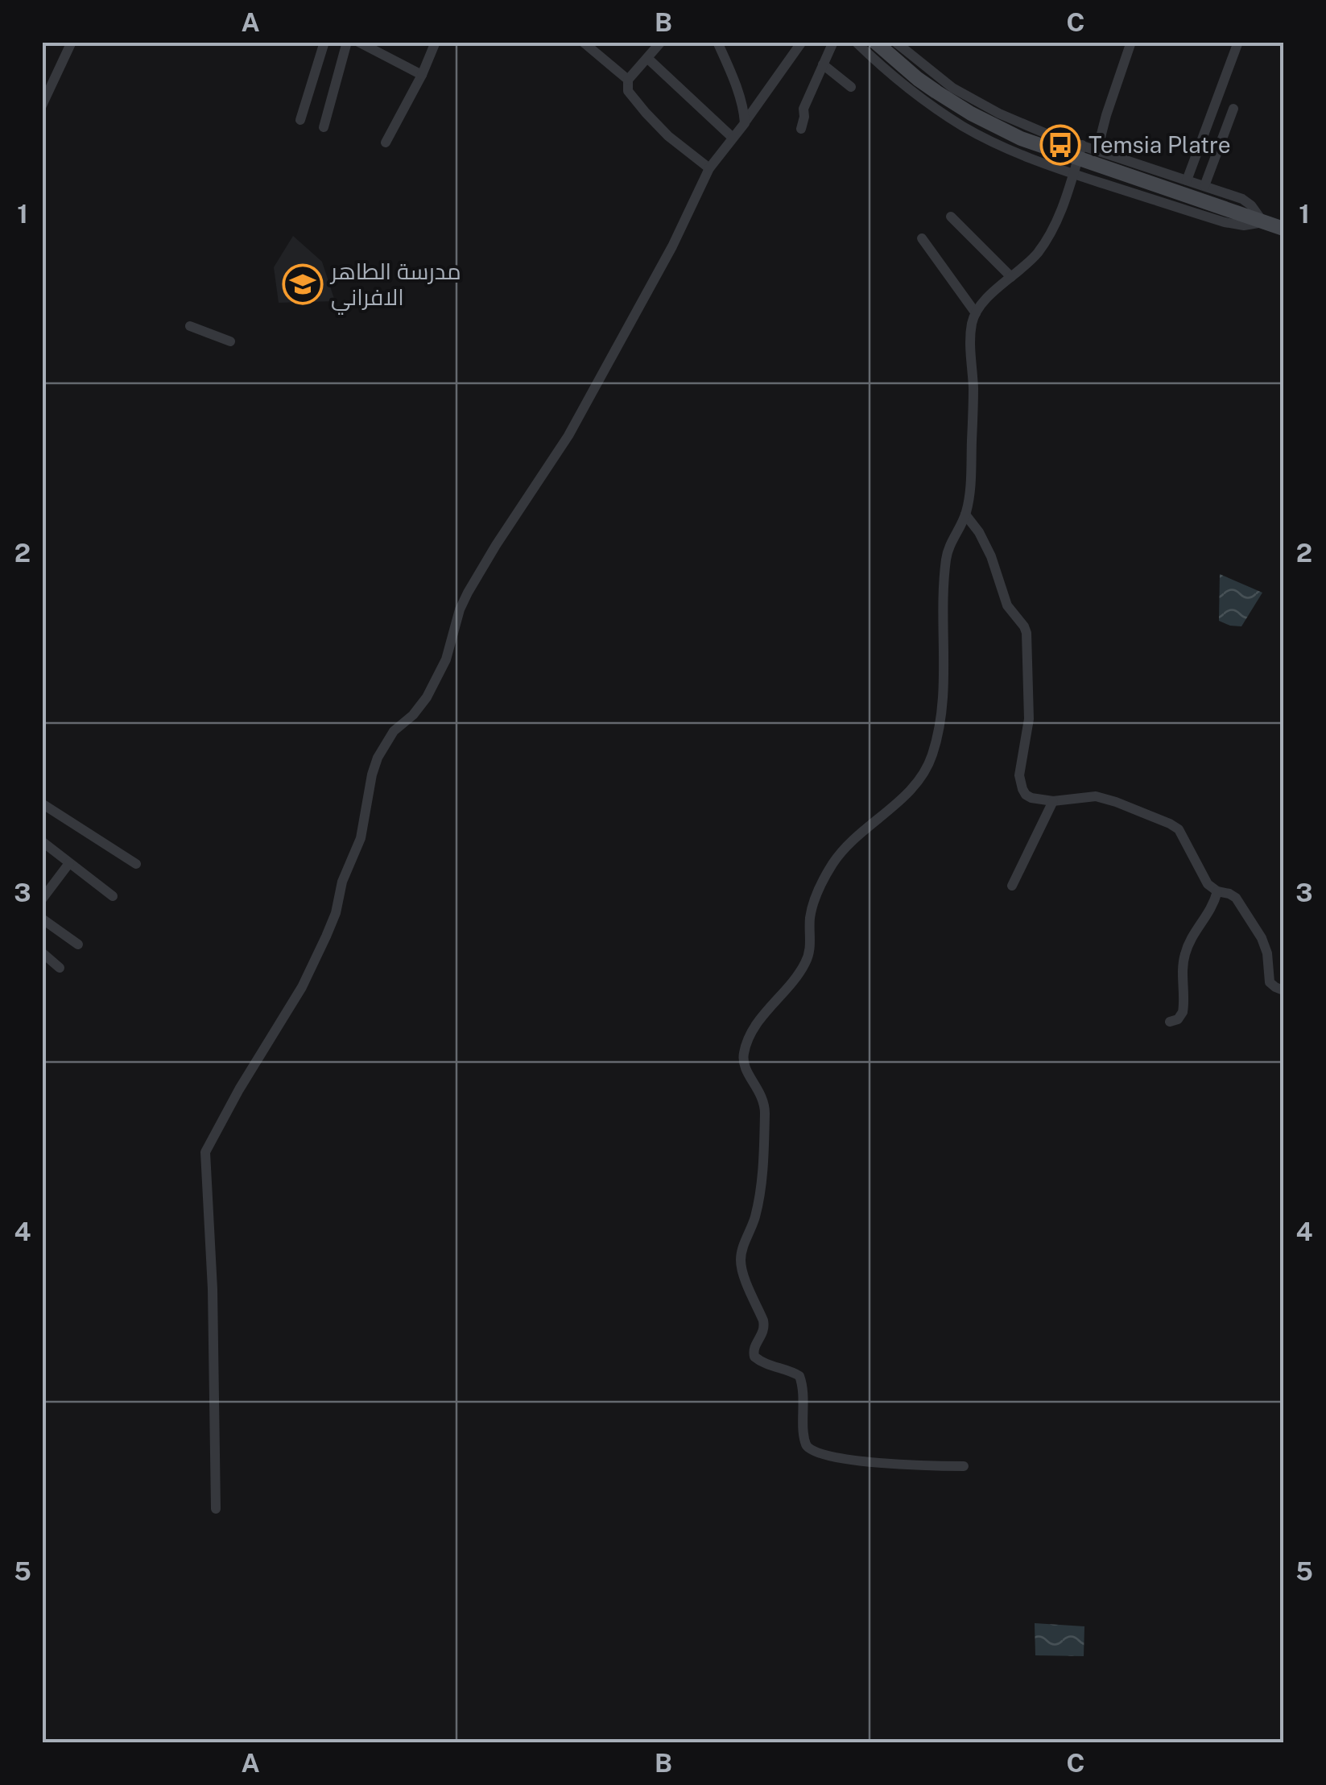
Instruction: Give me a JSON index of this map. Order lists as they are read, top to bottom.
{
  "places": {
    "bus stop": ["Temsia Platre"],
    "school or university": ["مدرسة الطاهر الافراني"]
  },
  "grid": {
    "columns": ["A", "B", "C"],
    "rows": [
      "1",
      "2",
      "3",
      "4",
      "5"
    ]
  }
}
